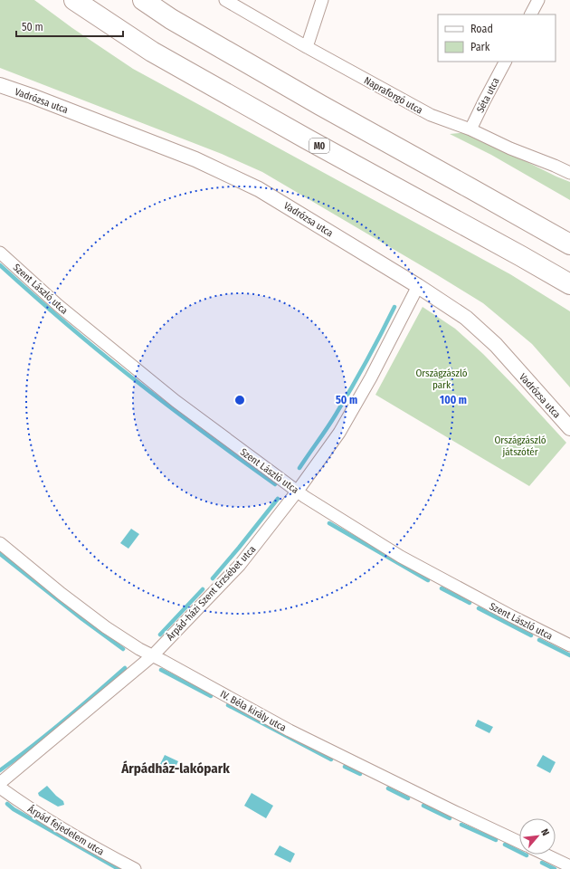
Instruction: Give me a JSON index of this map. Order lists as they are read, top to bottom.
{
  "streets": {
    "highway": ["M0"],
    "street": [
      "Napraforgó utca",
      "Séta utca",
      "Vadrózsa utca",
      "Szent László utca",
      "Árpád-házi Szent Erzsébet utca",
      "IV. Béla király utca",
      "Árpád fejedelem utca"
    ]
  },
  "crossings": [
    ["Napraforgó utca", "Séta utca"],
    ["Vadrózsa utca", "Árpád-házi Szent Erzsébet utca"],
    ["Szent László utca", "Árpád-házi Szent Erzsébet utca"],
    ["Árpád-házi Szent Erzsébet utca", "IV. Béla király utca"]
  ],
  "districts": ["Árpádház-lakópark"],
  "parks": ["Országzászló park", "Országzászló játszótér"],
  "legend": ["Road", "Park"],
  "scale_bar": "50 m",
  "north": "top right",
  "rings": ["50 m", "100 m"]
}
